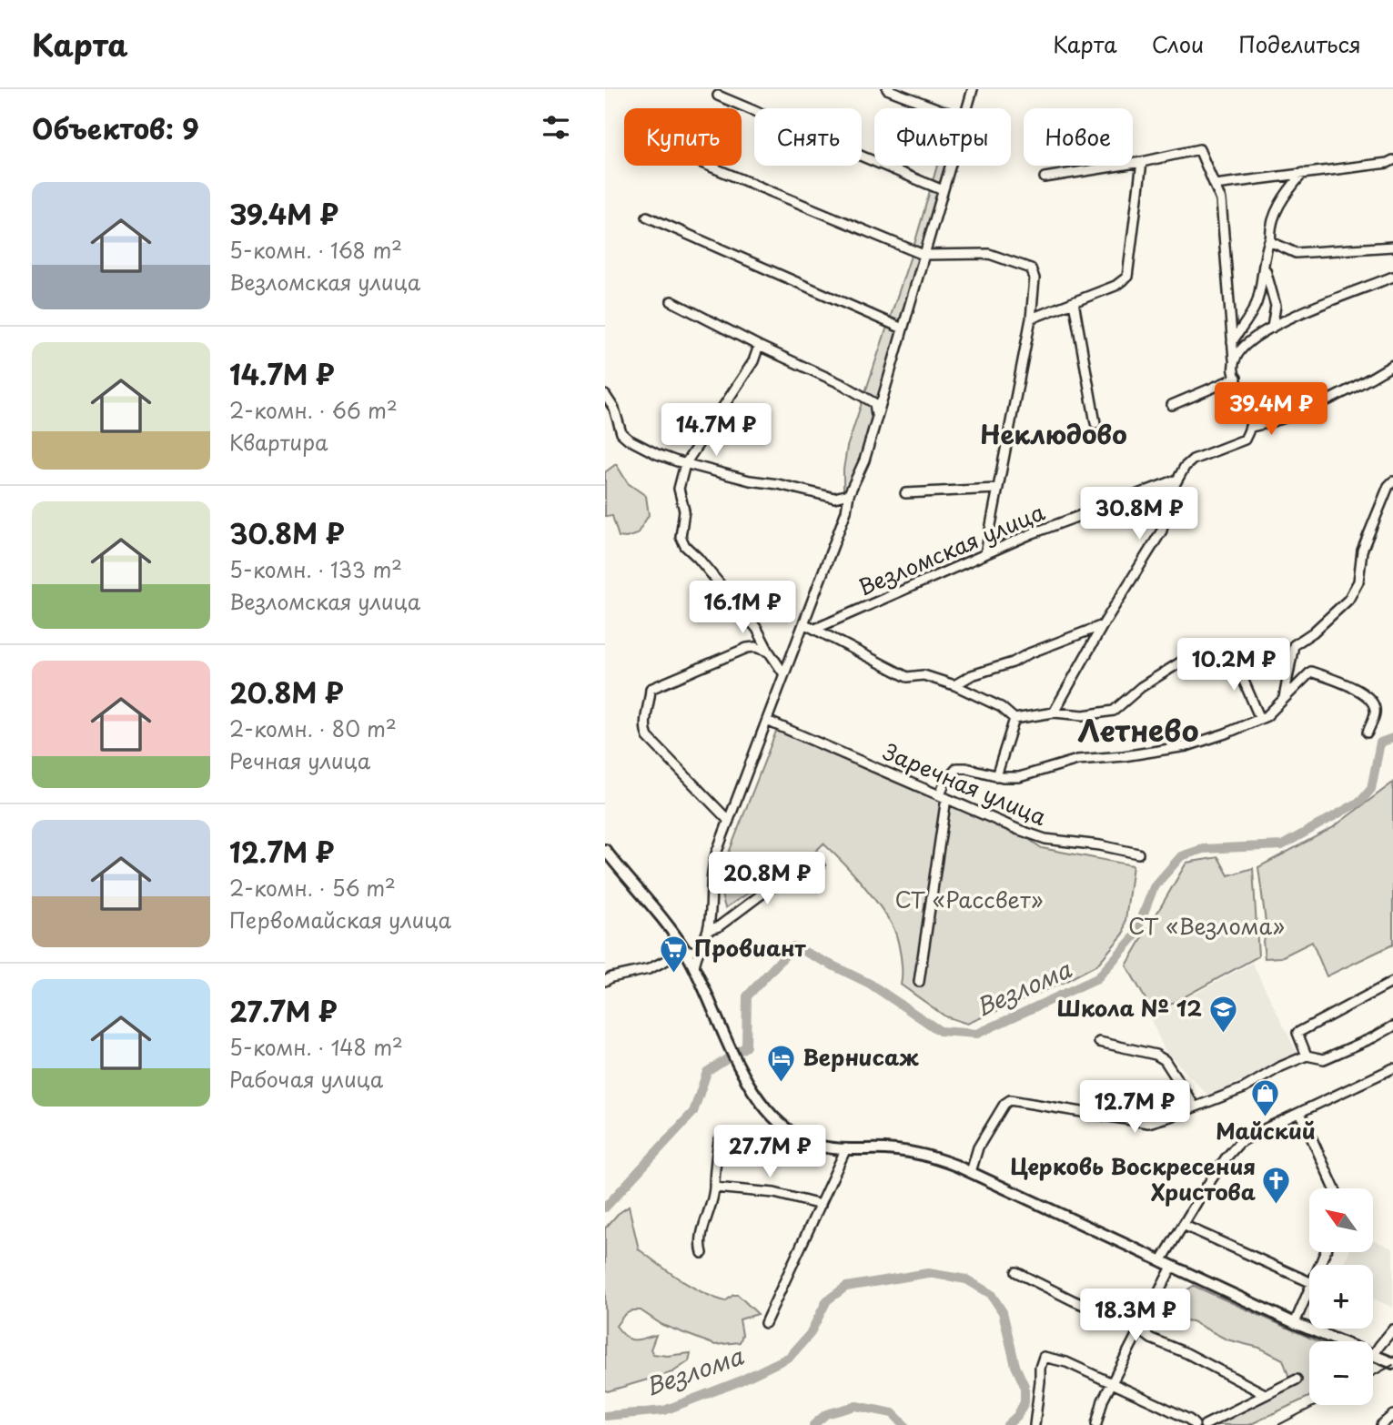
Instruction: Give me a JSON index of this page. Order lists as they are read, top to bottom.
{
  "streets": {
    "street": ["Везломская улица", "Заречная улица"]
  },
  "districts": ["Неклюдово", "Летнево"],
  "water": ["Везлома"],
  "parks": ["СТ «Рассвет»", "СТ «Везлома»"],
  "places": {
    "supermarket": ["Провиант"],
    "school or university": ["Школа № 12"],
    "hotel": ["Вернисаж"],
    "shop": ["Майский"],
    "church": ["Церковь Воскресения Христова"]
  },
  "north": "top left",
  "page": {
    "header": "Карта",
    "nav": ["Карта", "Слои", "Поделиться"],
    "heading": "Объектов: 9",
    "chip": [
      "Купить",
      "Снять",
      "Фильтры",
      "Новое"
    ],
    "list": [
      {
        "name": "39.4M ₽",
        "note": "5-комн. · 168 m² · Везломская улица"
      },
      {
        "name": "14.7M ₽",
        "note": "2-комн. · 66 m² · Квартира"
      },
      {
        "name": "30.8M ₽",
        "note": "5-комн. · 133 m² · Везломская улица"
      },
      {
        "name": "20.8M ₽",
        "note": "2-комн. · 80 m² · Речная улица"
      },
      {
        "name": "12.7M ₽",
        "note": "2-комн. · 56 m² · Первомайская улица"
      },
      {
        "name": "27.7M ₽",
        "note": "5-комн. · 148 m² · Рабочая улица"
      }
    ],
    "price": [
      "39.4M ₽",
      "14.7M ₽",
      "30.8M ₽",
      "16.1M ₽",
      "10.2M ₽",
      "20.8M ₽",
      "12.7M ₽",
      "27.7M ₽",
      "18.3M ₽"
    ],
    "map_buttons": ["+", "−"]
  }
}
